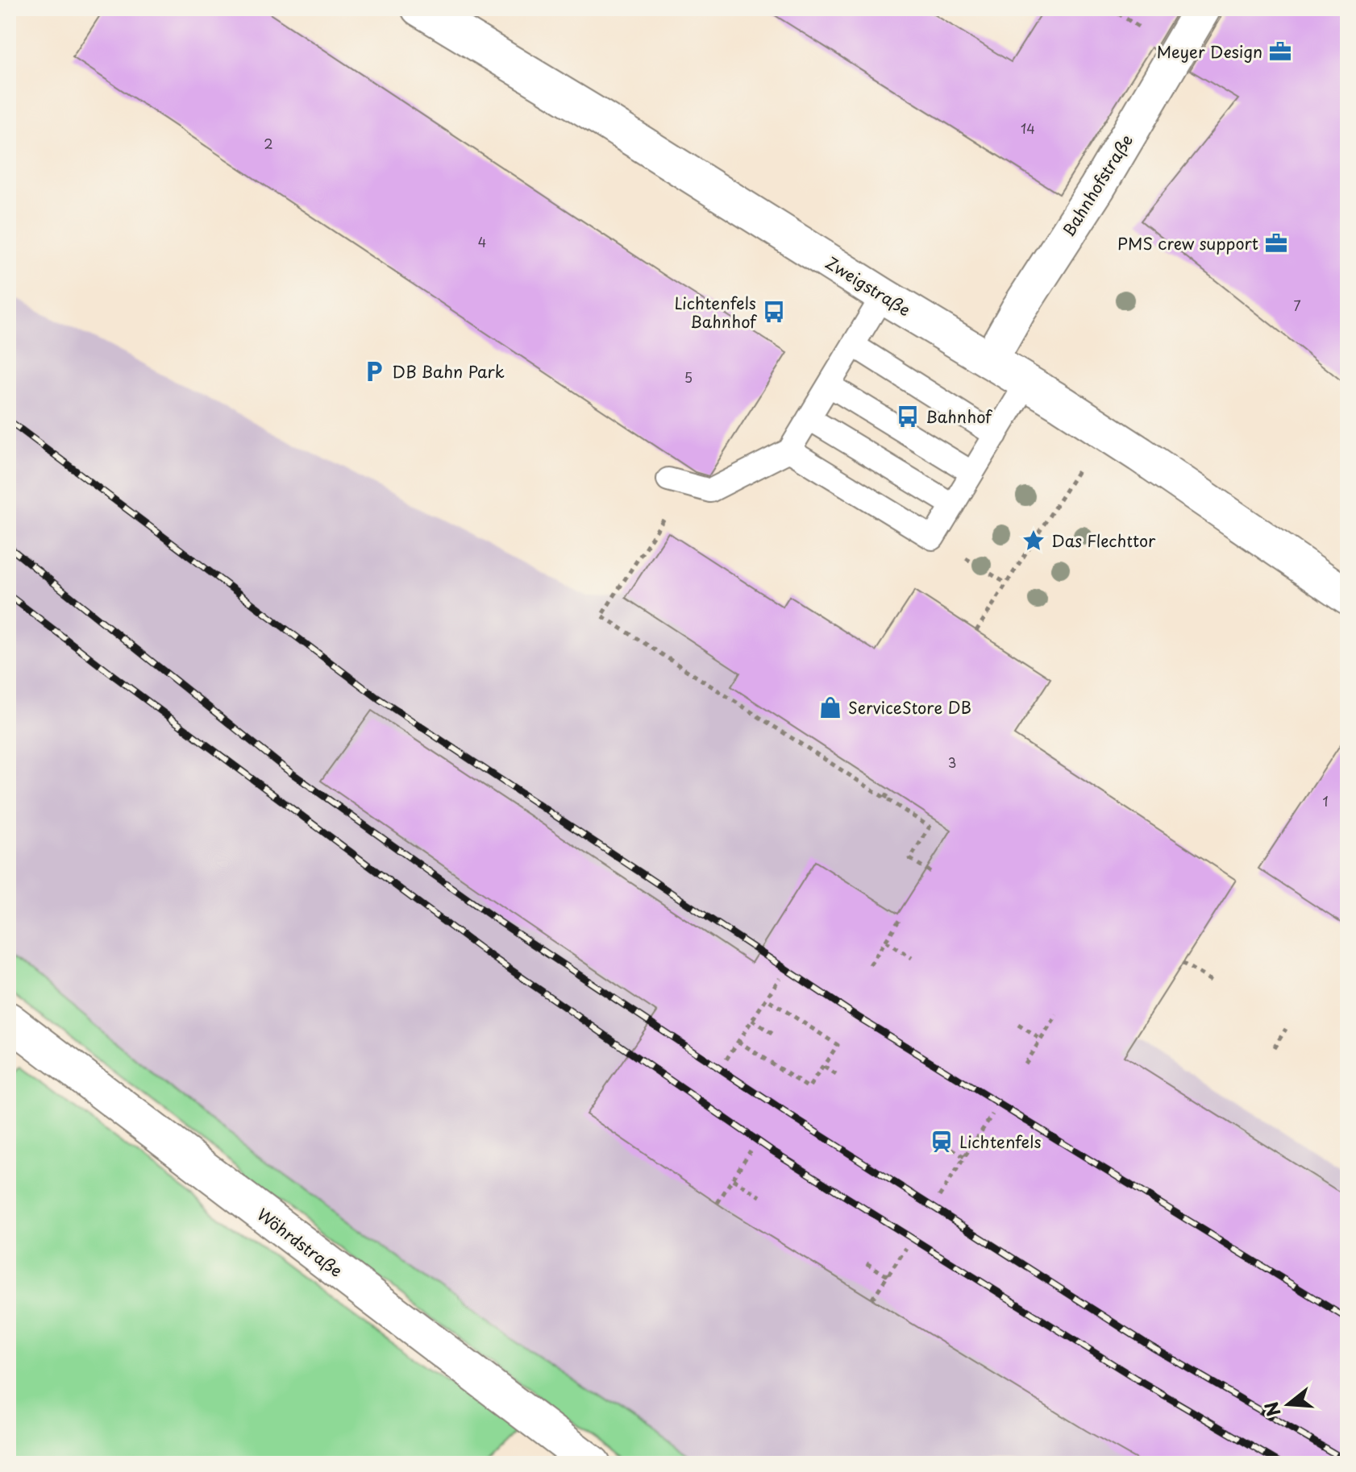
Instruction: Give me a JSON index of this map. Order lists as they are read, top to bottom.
{
  "streets": {
    "street": ["Bahnhofstraße", "Zweigstraße", "Wöhrdstraße"]
  },
  "crossings": [
    ["Bahnhofstraße", "Zweigstraße"]
  ],
  "places": {
    "office": ["Meyer Design", "PMS crew support"],
    "bus stop": ["Lichtenfels Bahnhof", "Bahnhof"],
    "parking": ["DB Bahn Park"],
    "place": ["Das Flechttor"],
    "shop": ["ServiceStore DB"],
    "station": ["Lichtenfels"]
  },
  "house_numbers": [
    "14",
    "2",
    "4",
    "7",
    "5",
    "3",
    "1"
  ],
  "north": "left"
}
